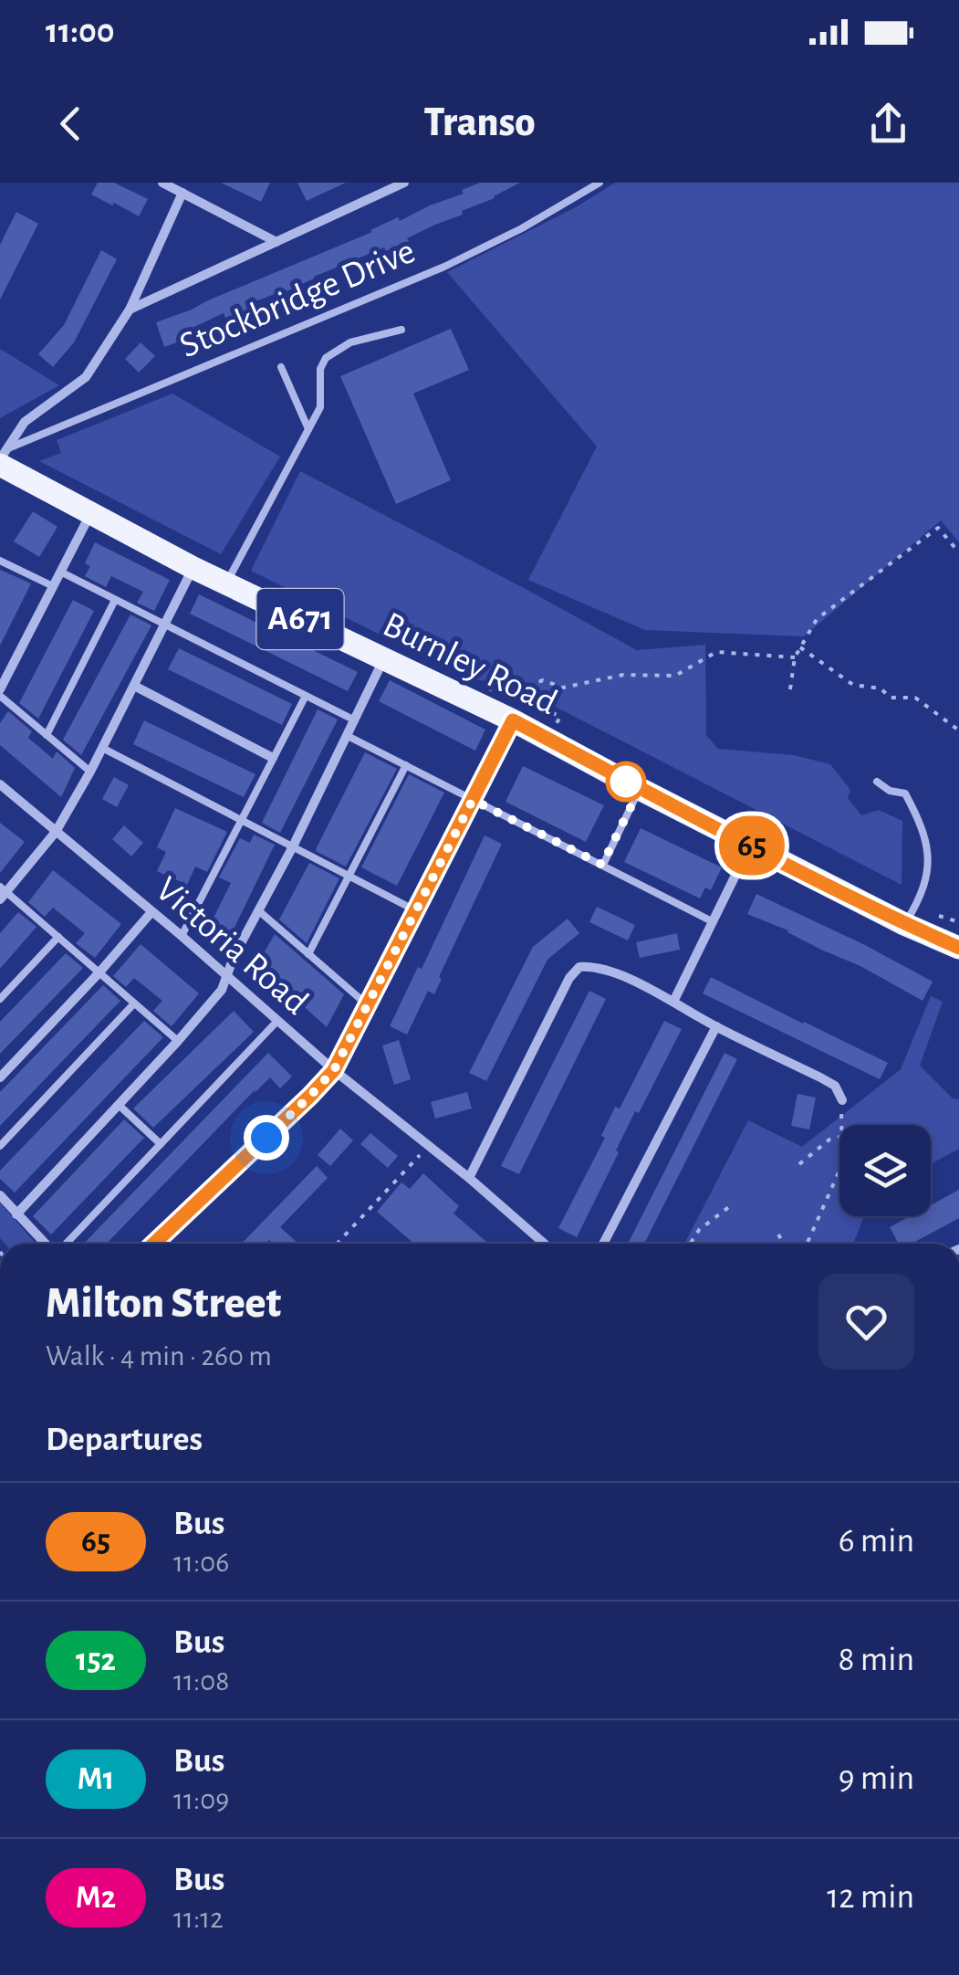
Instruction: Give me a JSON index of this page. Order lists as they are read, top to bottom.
{
  "streets": {
    "main road": ["A671", "Burnley Road"],
    "street": ["Victoria Road"],
    "lane": ["Stockbridge Drive"]
  },
  "crossings": [
    ["Stockbridge Drive", "Burnley Road"]
  ],
  "lines": ["bus line 65"],
  "page": {
    "status": "11:00",
    "header": "Transo",
    "on_map": "65",
    "heading": [
      ["Milton Street", "Walk · 4 min · 260 m"],
      "Departures"
    ],
    "list": [
      {
        "mark": "65",
        "name": "Bus",
        "note": "11:06",
        "value": "6 min"
      },
      {
        "mark": "152",
        "name": "Bus",
        "note": "11:08",
        "value": "8 min"
      },
      {
        "mark": "M1",
        "name": "Bus",
        "note": "11:09",
        "value": "9 min"
      },
      {
        "mark": "M2",
        "name": "Bus",
        "note": "11:12",
        "value": "12 min"
      }
    ]
  }
}
